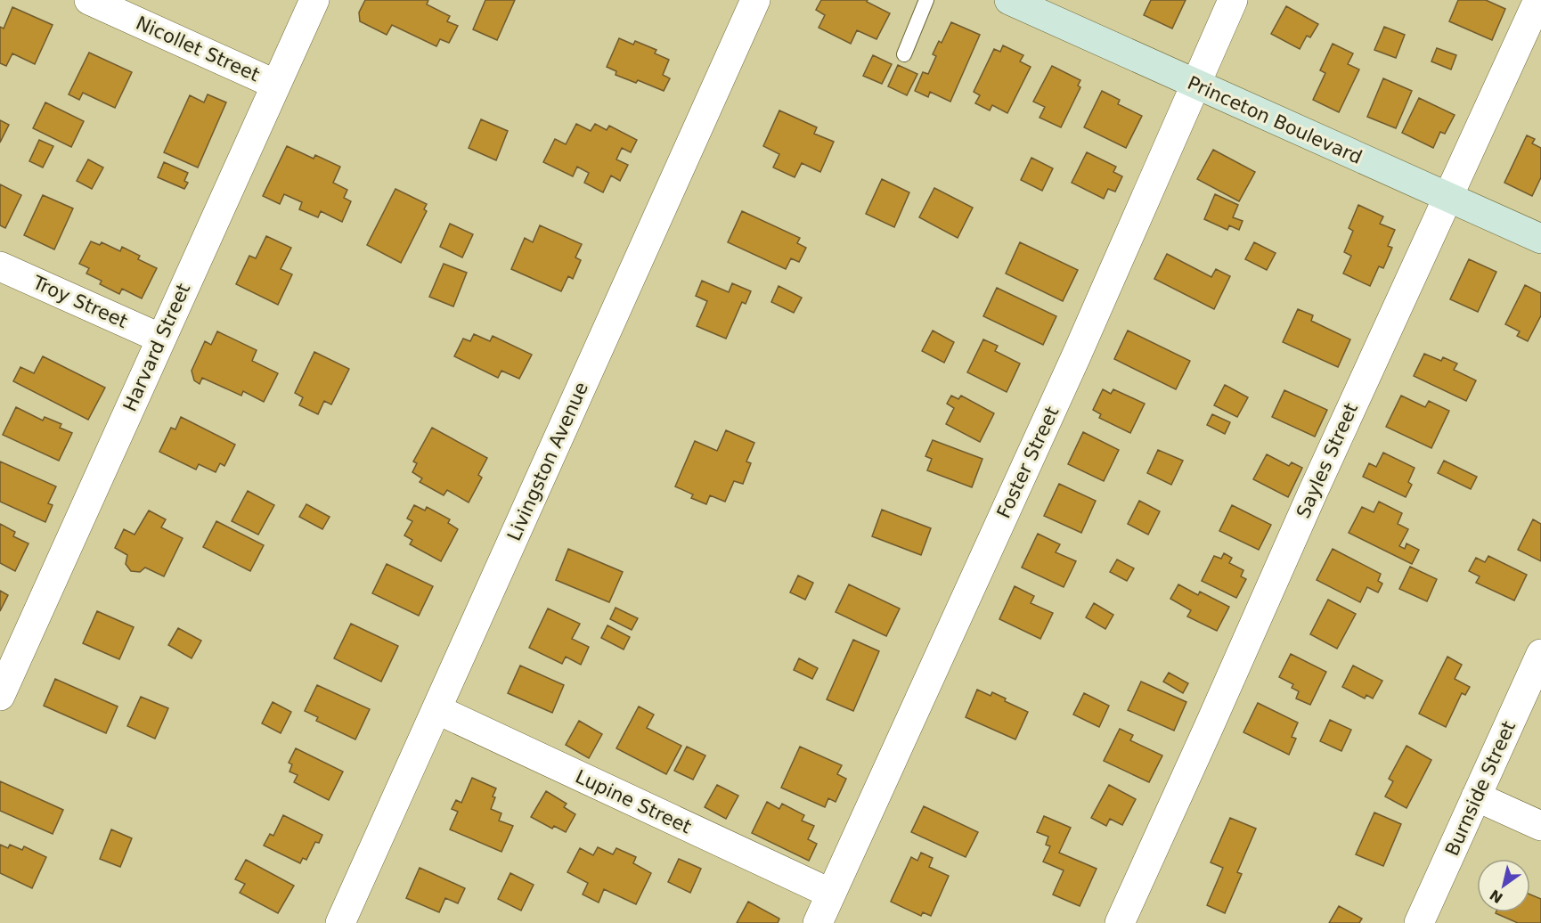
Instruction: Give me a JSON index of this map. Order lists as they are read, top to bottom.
{
  "streets": {
    "street": [
      "Nicollet Street",
      "Princeton Boulevard",
      "Troy Street",
      "Harvard Street",
      "Sayles Street",
      "Livingston Avenue",
      "Foster Street",
      "Burnside Street",
      "Lupine Street"
    ]
  },
  "crossings": [
    ["Nicollet Street", "Harvard Street"],
    ["Princeton Boulevard", "Sayles Street"],
    ["Princeton Boulevard", "Foster Street"],
    ["Troy Street", "Harvard Street"],
    ["Livingston Avenue", "Lupine Street"],
    ["Foster Street", "Lupine Street"]
  ],
  "north": "bottom left"
}
